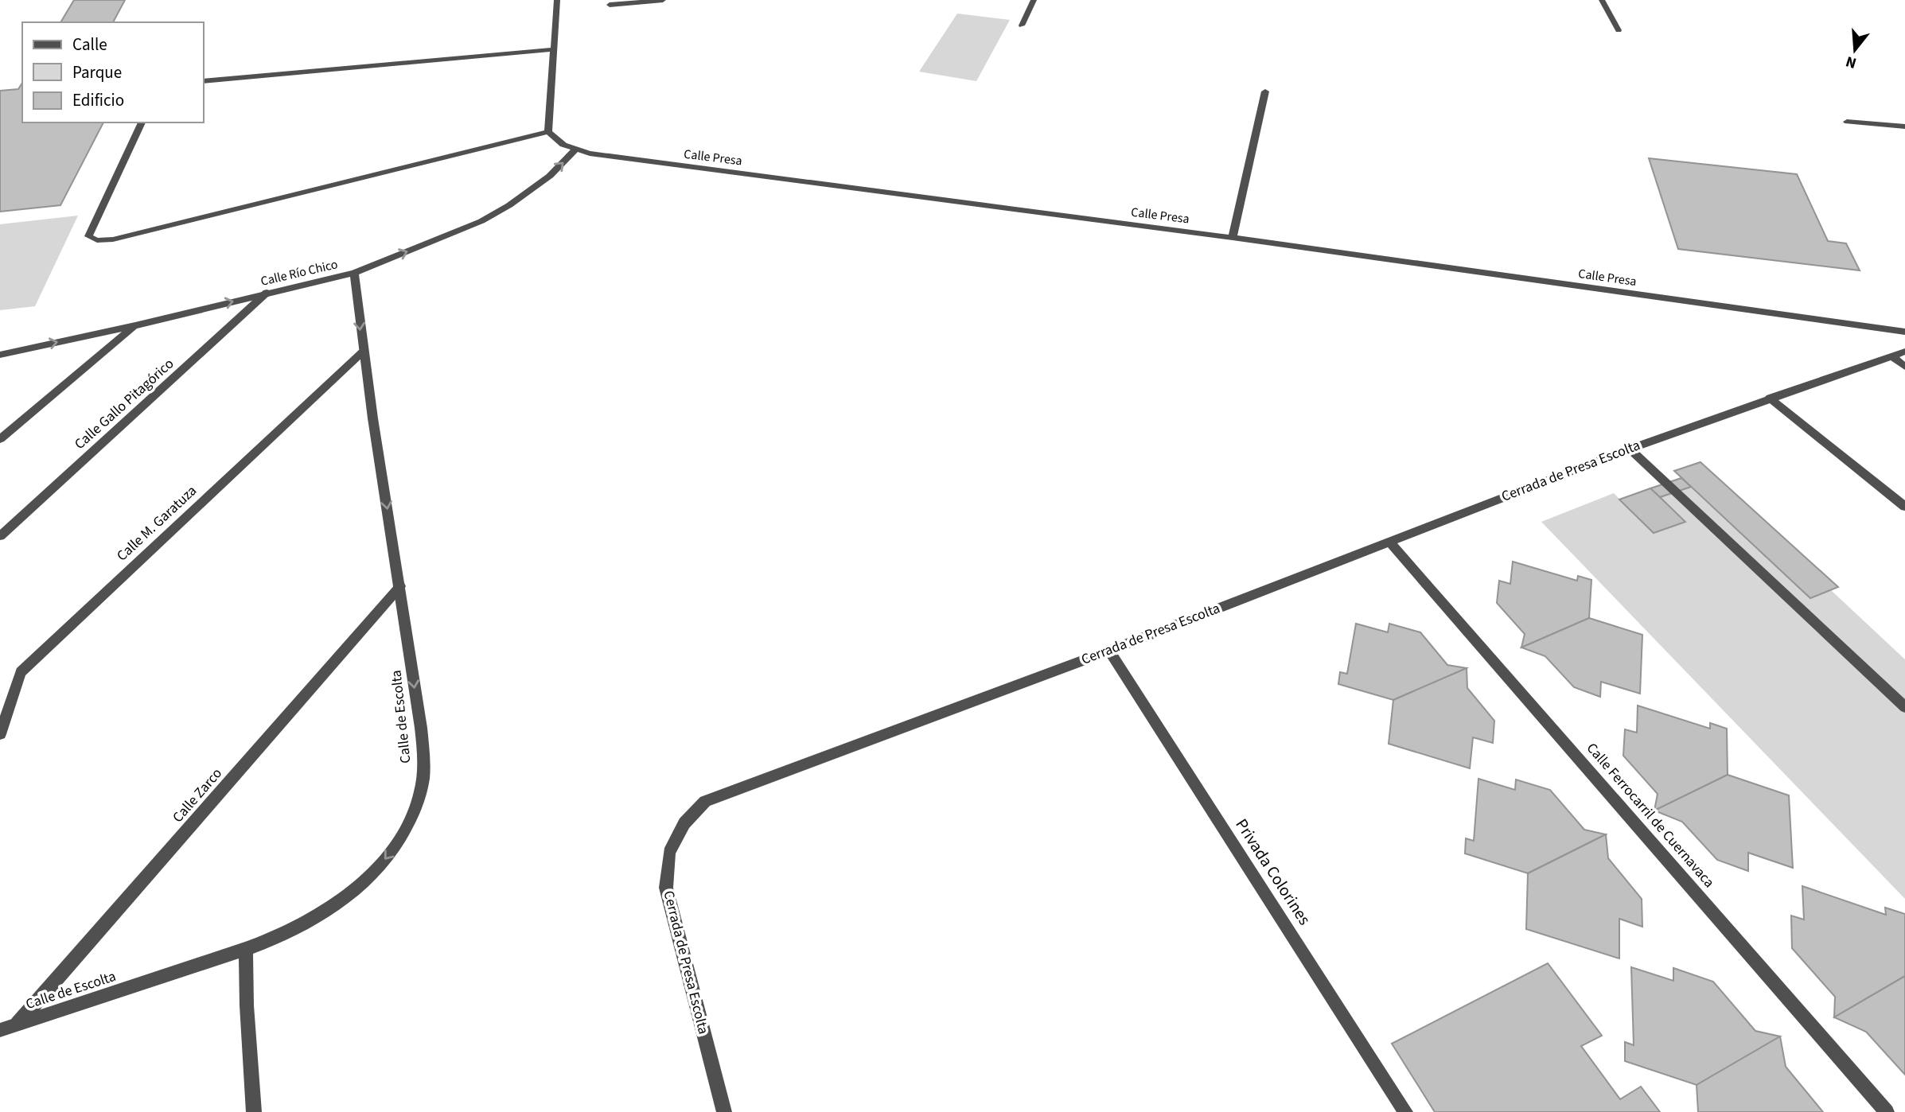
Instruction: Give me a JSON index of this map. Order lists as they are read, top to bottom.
{
  "streets": {
    "street": [
      "Calle Presa",
      "Calle Río Chico",
      "Calle Gallo Pitagórico",
      "Cerrada de Presa Escolta",
      "Calle M. Garatuza",
      "Calle de Escolta",
      "Calle Zarco",
      "Calle Ferrocarril de Cuernavaca",
      "Privada Colorines"
    ]
  },
  "crossings": [
    ["Calle Presa", "Calle Río Chico"],
    ["Calle Río Chico", "Calle Gallo Pitagórico"],
    ["Calle Río Chico", "Calle de Escolta"],
    ["Cerrada de Presa Escolta", "Calle Ferrocarril de Cuernavaca"],
    ["Cerrada de Presa Escolta", "Privada Colorines"],
    ["Calle M. Garatuza", "Calle de Escolta"],
    ["Calle de Escolta", "Calle Zarco"]
  ],
  "one_way": ["Calle Río Chico", "Calle de Escolta"],
  "legend": ["Calle", "Parque", "Edificio"],
  "north": "bottom"
}
